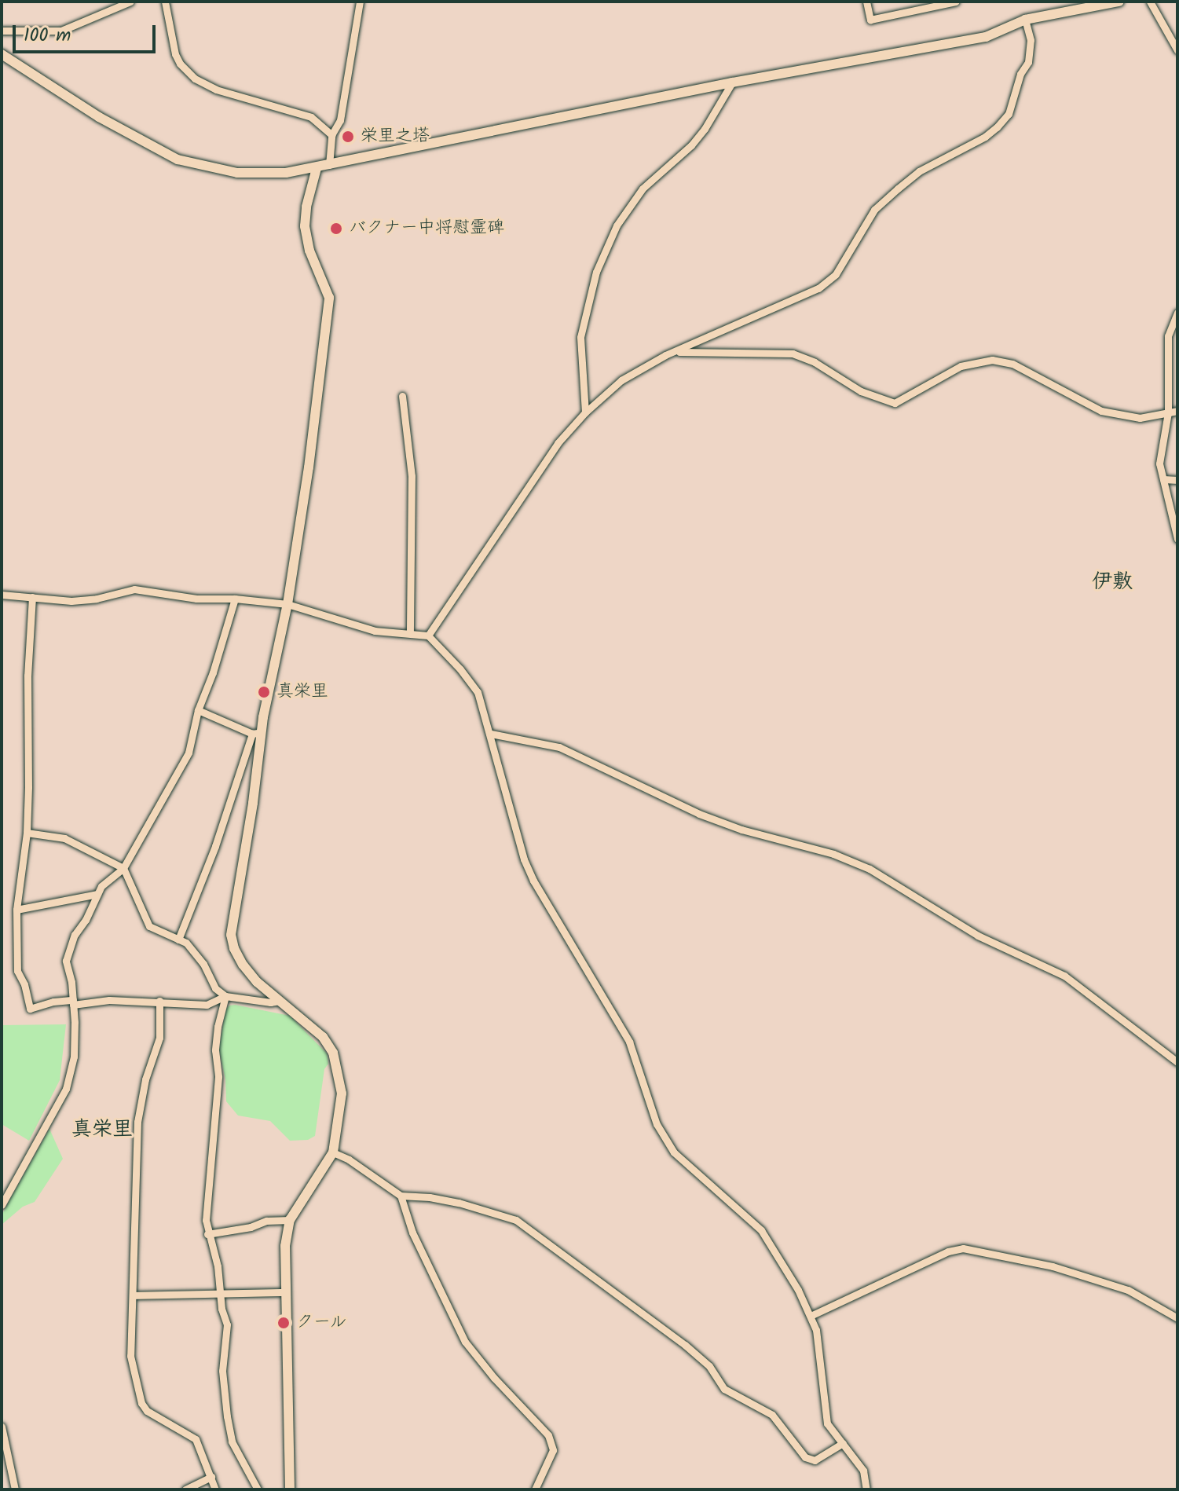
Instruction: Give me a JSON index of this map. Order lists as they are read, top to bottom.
{
  "districts": ["伊敷", "真栄里"],
  "places": [
    "栄里之塔",
    "バクナー中将慰霊碑",
    "真栄里",
    "クール"
  ],
  "scale_bar": "100 m"
}
